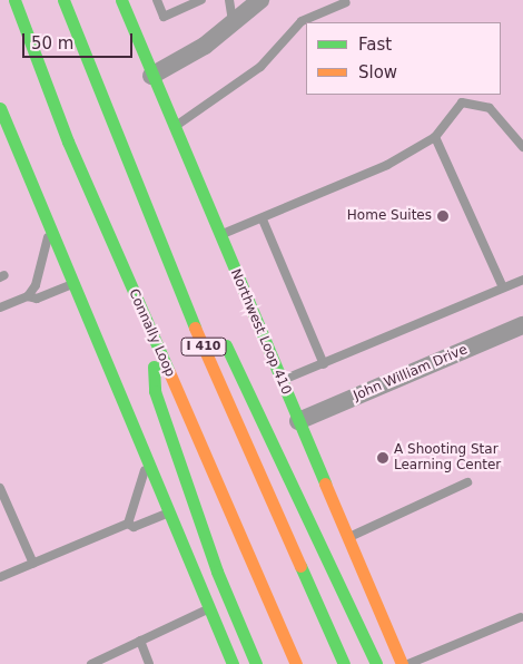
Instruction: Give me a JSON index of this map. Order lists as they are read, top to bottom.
{
  "streets": {
    "main road": ["Northwest Loop 410", "Connally Loop", "I 410"],
    "street": ["John William Drive"]
  },
  "crossings": [
    ["Northwest Loop 410", "John William Drive"]
  ],
  "places": ["Home Suites", "A Shooting Star Learning Center"],
  "legend": ["Fast", "Slow"],
  "scale_bar": "50 m"
}
